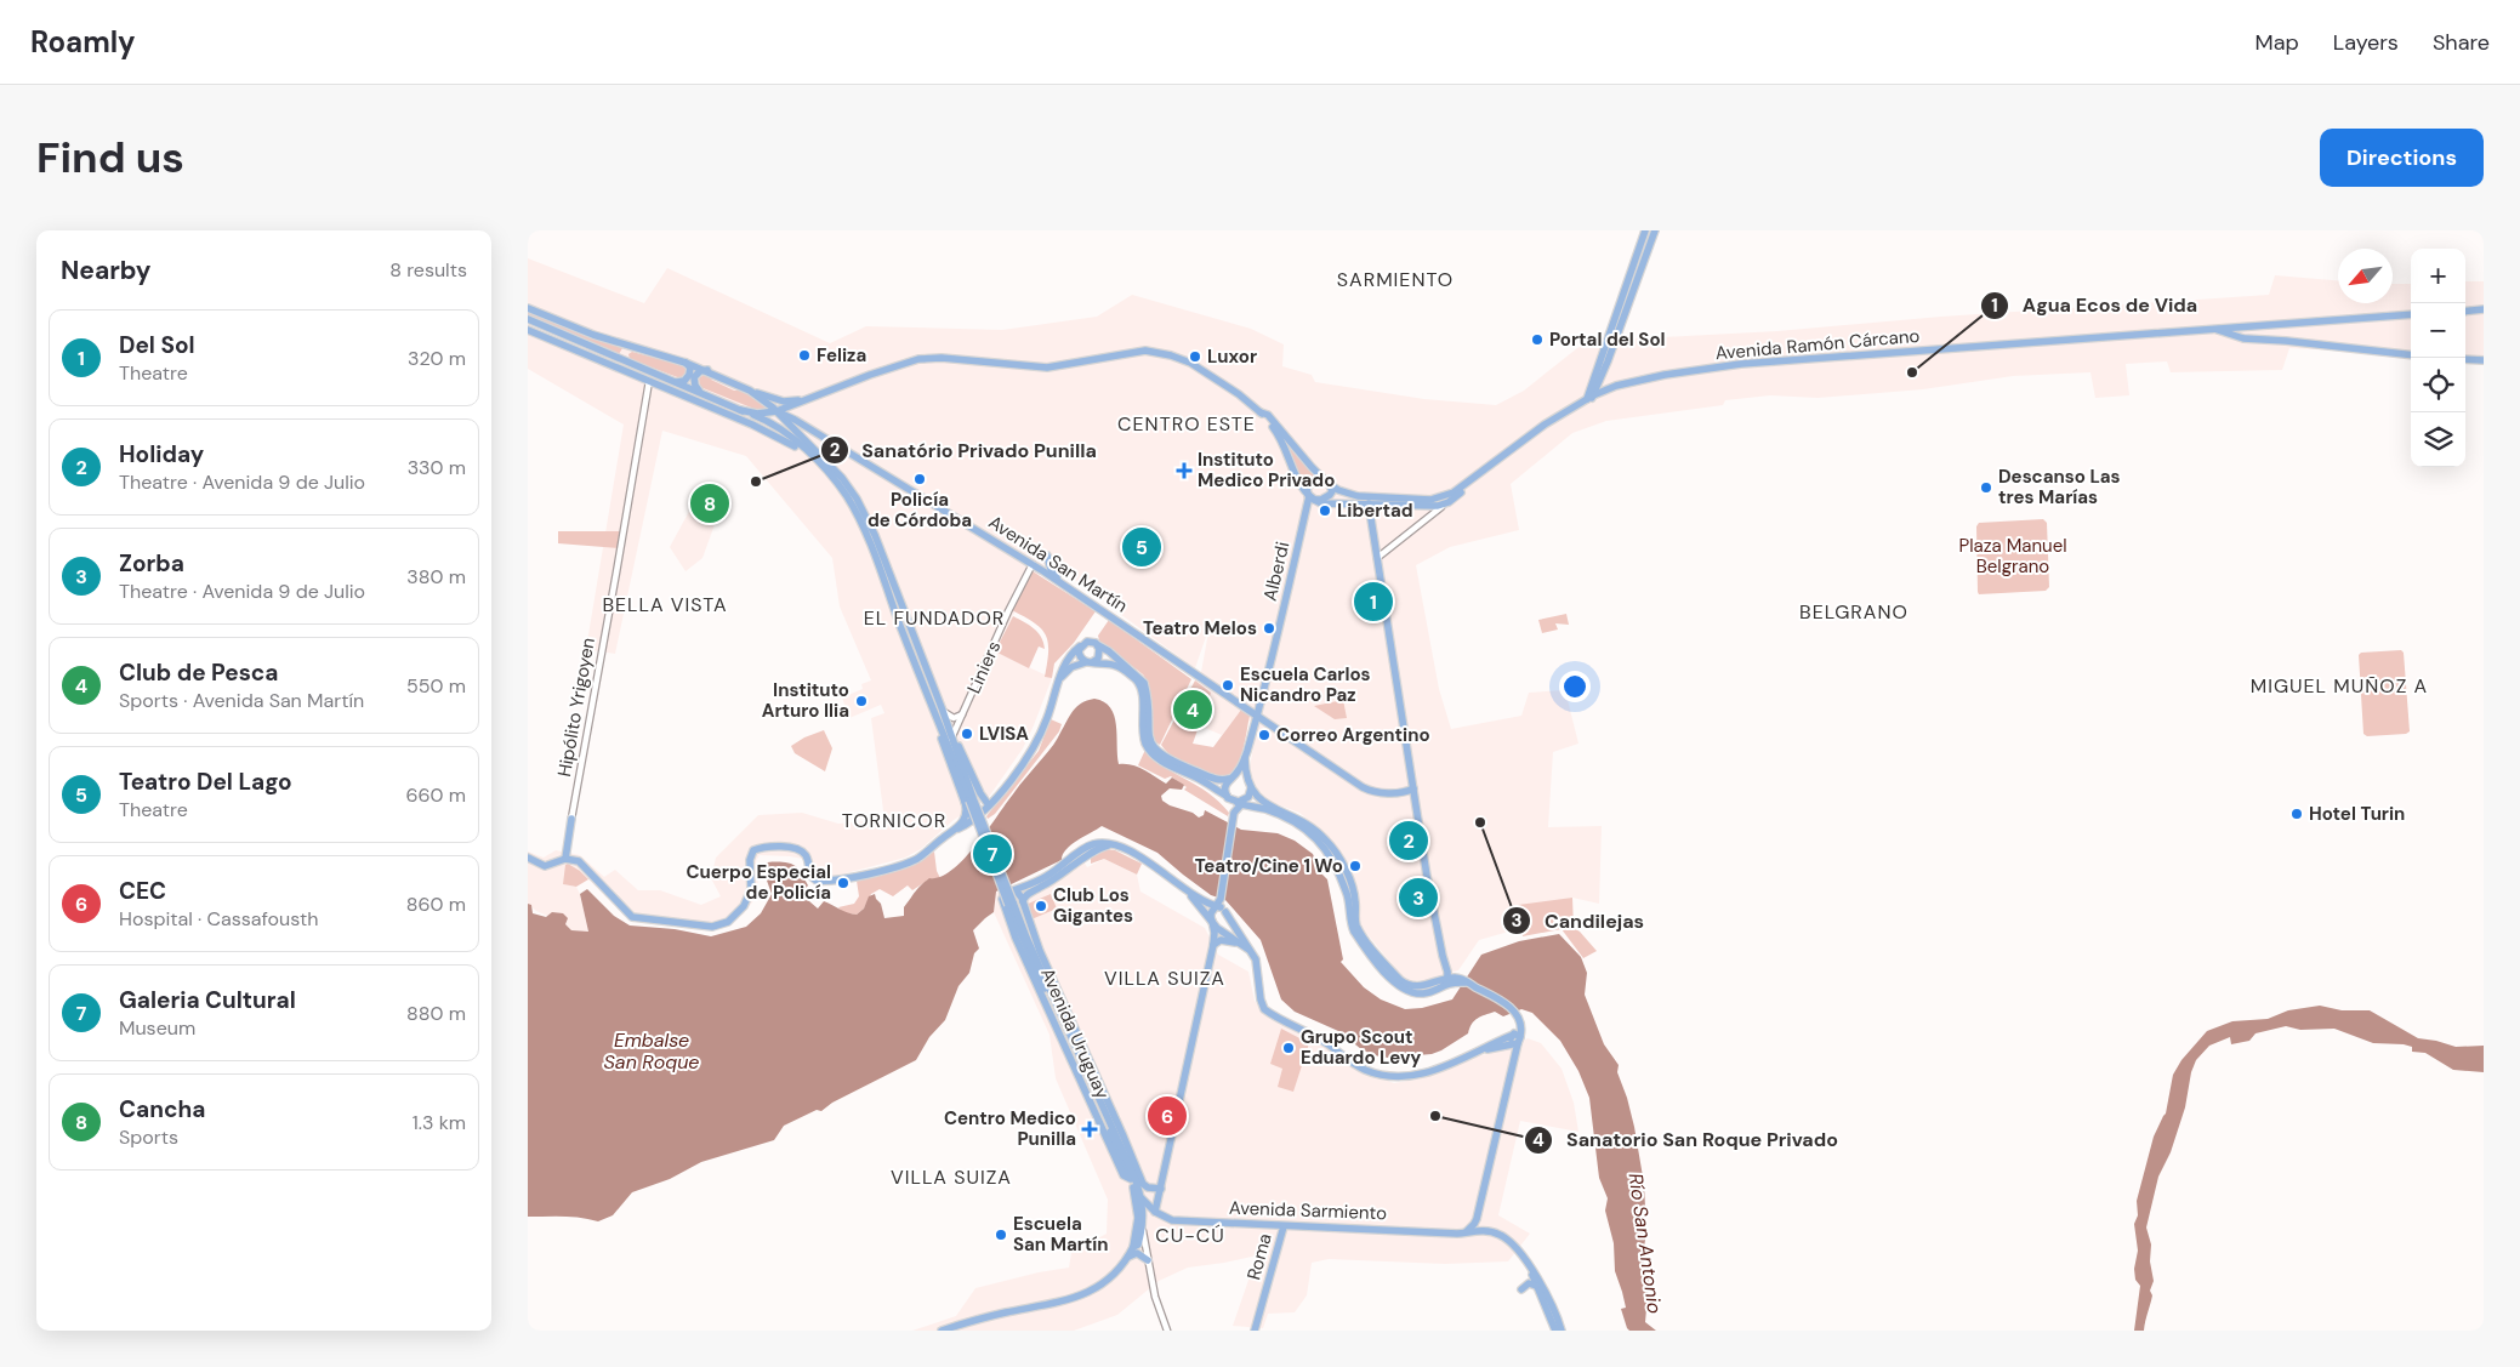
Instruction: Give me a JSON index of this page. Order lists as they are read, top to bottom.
{
  "streets": {
    "main road": [
      "Avenida Ramón Cárcano",
      "Avenida San Martín",
      "Alberdi",
      "Hipólito Yrigoyen",
      "Avenida Uruguay",
      "Avenida Sarmiento",
      "Roma"
    ],
    "street": ["Liniers"]
  },
  "crossings": [
    ["Avenida San Martín", "Alberdi"],
    ["Avenida San Martín", "Liniers"],
    ["Avenida Sarmiento", "Roma"]
  ],
  "districts": [
    "SARMIENTO",
    "CENTRO ESTE",
    "BELLA VISTA",
    "BELGRANO",
    "EL FUNDADOR",
    "MIGUEL MUÑOZ A",
    "TORNICOR",
    "VILLA SUIZA",
    "VILLA SUIZA",
    "CU-CÚ"
  ],
  "water": ["Embalse San Roque", "Río San Antonio"],
  "parks": ["Plaza Manuel Belgrano"],
  "places": {
    "other": [
      "Portal del Sol",
      "Feliza",
      "Luxor",
      "Agua Ecos de Vida",
      "Policía de Córdoba",
      "Sanatório Privado Punilla",
      "Descanso Las tres Marías",
      "Libertad",
      "Teatro Melos",
      "Escuela Carlos Nicandro Paz",
      "Instituto Arturo Ilia",
      "LVISA",
      "Correo Argentino",
      "Hotel Turin",
      "Candilejas",
      "Teatro/Cine 1 Wo",
      "Cuerpo Especial de Policía",
      "Club Los Gigantes",
      "Grupo Scout Eduardo Levy",
      "Sanatorio San Roque Privado",
      "Escuela San Martín"
    ],
    "health": ["Instituto Medico Privado", "Centro Medico Punilla"]
  },
  "north": "bottom left",
  "page": {
    "header": "Roamly",
    "nav": ["Map", "Layers", "Share"],
    "buttons": "Directions",
    "title": "Find us",
    "heading": ["Nearby", "8 results"],
    "map_buttons": ["+", "−"],
    "list": [
      {
        "mark": "1",
        "name": "Del Sol",
        "note": "Theatre",
        "value": "320 m"
      },
      {
        "mark": "2",
        "name": "Holiday",
        "note": "Theatre · Avenida 9 de Julio",
        "value": "330 m"
      },
      {
        "mark": "3",
        "name": "Zorba",
        "note": "Theatre · Avenida 9 de Julio",
        "value": "380 m"
      },
      {
        "mark": "4",
        "name": "Club de Pesca",
        "note": "Sports · Avenida San Martín",
        "value": "550 m"
      },
      {
        "mark": "5",
        "name": "Teatro Del Lago",
        "note": "Theatre",
        "value": "660 m"
      },
      {
        "mark": "6",
        "name": "CEC",
        "note": "Hospital · Cassafousth",
        "value": "860 m"
      },
      {
        "mark": "7",
        "name": "Galeria Cultural",
        "note": "Museum",
        "value": "880 m"
      },
      {
        "mark": "8",
        "name": "Cancha",
        "note": "Sports",
        "value": "1.3 km"
      }
    ],
    "pins": [
      "8",
      "5",
      "1",
      "4",
      "2",
      "7",
      "3",
      "6"
    ]
  }
}
